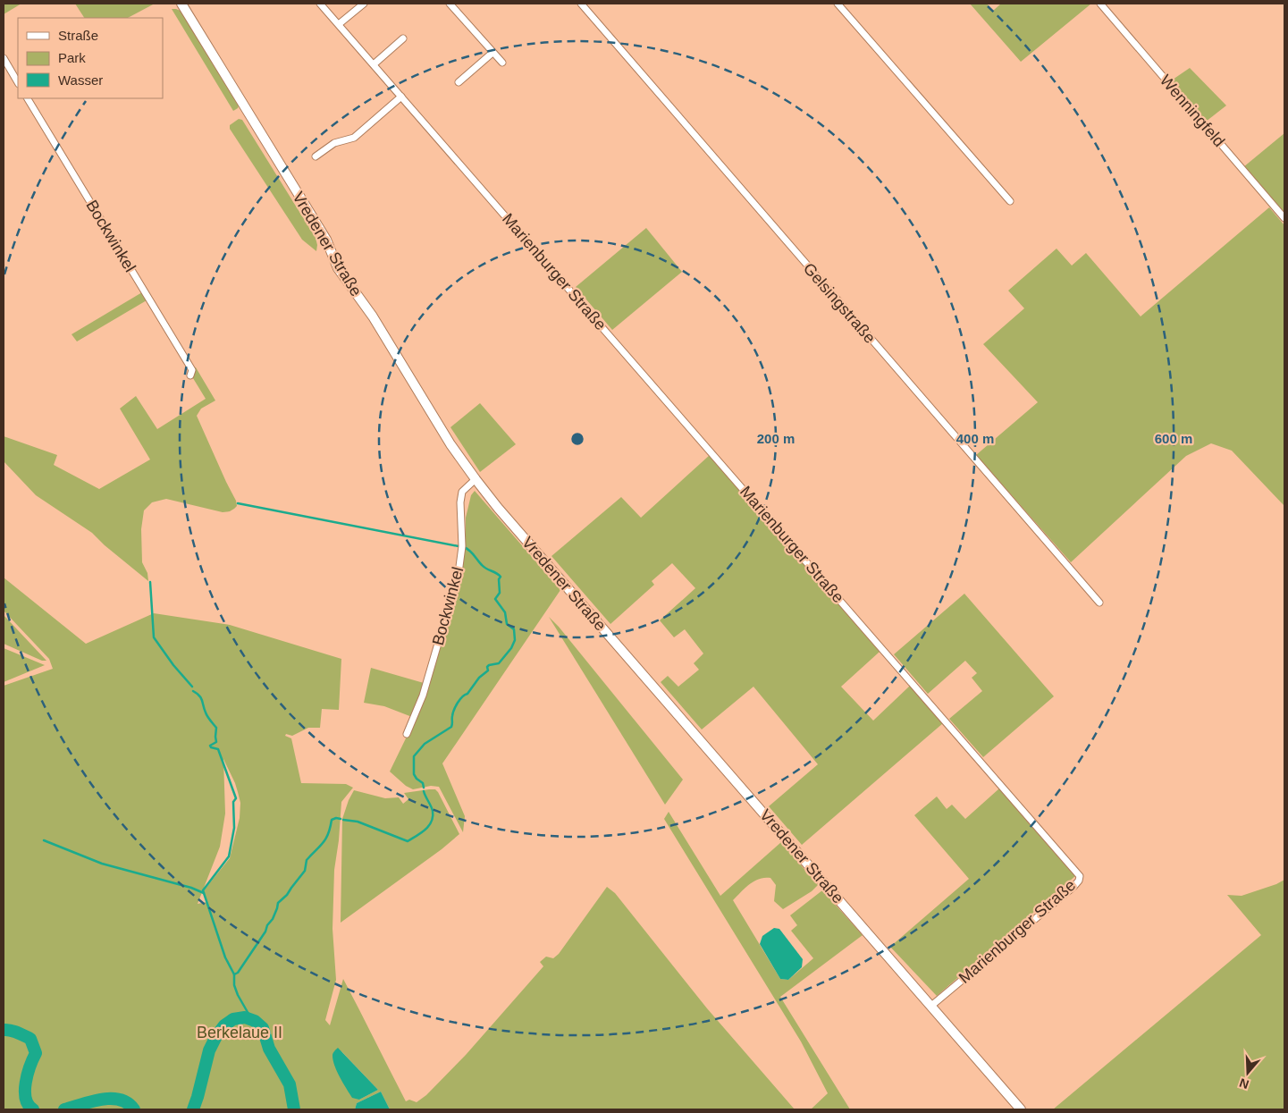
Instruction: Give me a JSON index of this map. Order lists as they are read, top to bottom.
{
  "streets": {
    "street": [
      "Wenningfeld",
      "Bockwinkel",
      "Vredener Straße",
      "Marienburger Straße",
      "Gelsingstraße"
    ]
  },
  "crossings": [
    ["Bockwinkel", "Vredener Straße"],
    ["Vredener Straße", "Marienburger Straße"]
  ],
  "parks": ["Berkelaue II"],
  "legend": ["Straße", "Park", "Wasser"],
  "north": "bottom",
  "rings": ["200 m", "400 m", "600 m"]
}
